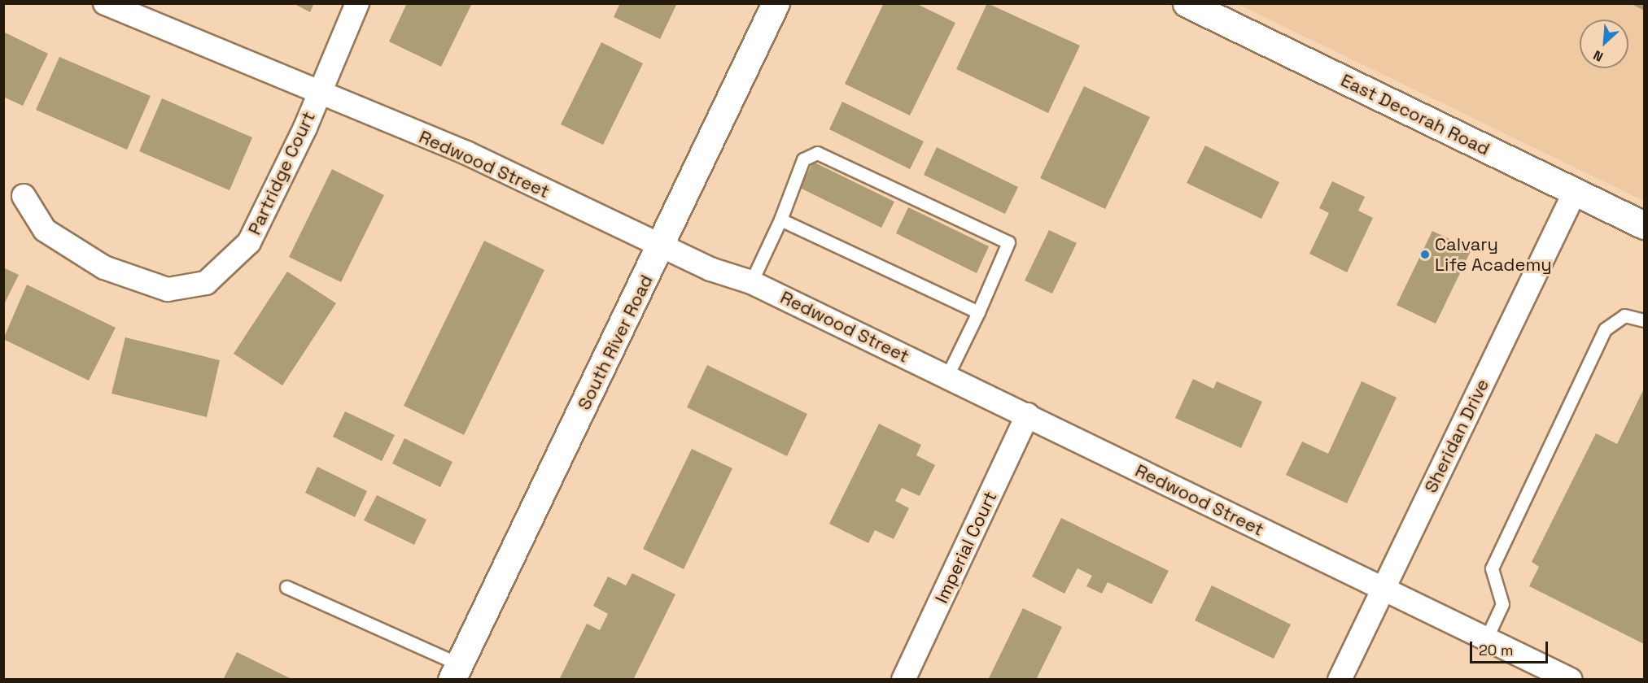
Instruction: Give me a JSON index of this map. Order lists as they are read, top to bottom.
{
  "streets": {
    "street": [
      "East Decorah Road",
      "Redwood Street",
      "Partridge Court",
      "South River Road",
      "Sheridan Drive",
      "Imperial Court"
    ]
  },
  "crossings": [
    ["East Decorah Road", "Sheridan Drive"],
    ["Redwood Street", "Partridge Court"],
    ["Redwood Street", "South River Road"],
    ["Redwood Street", "Sheridan Drive"],
    ["Redwood Street", "Imperial Court"]
  ],
  "places": ["Calvary Life Academy"],
  "scale_bar": "20 m",
  "north": "bottom left"
}
